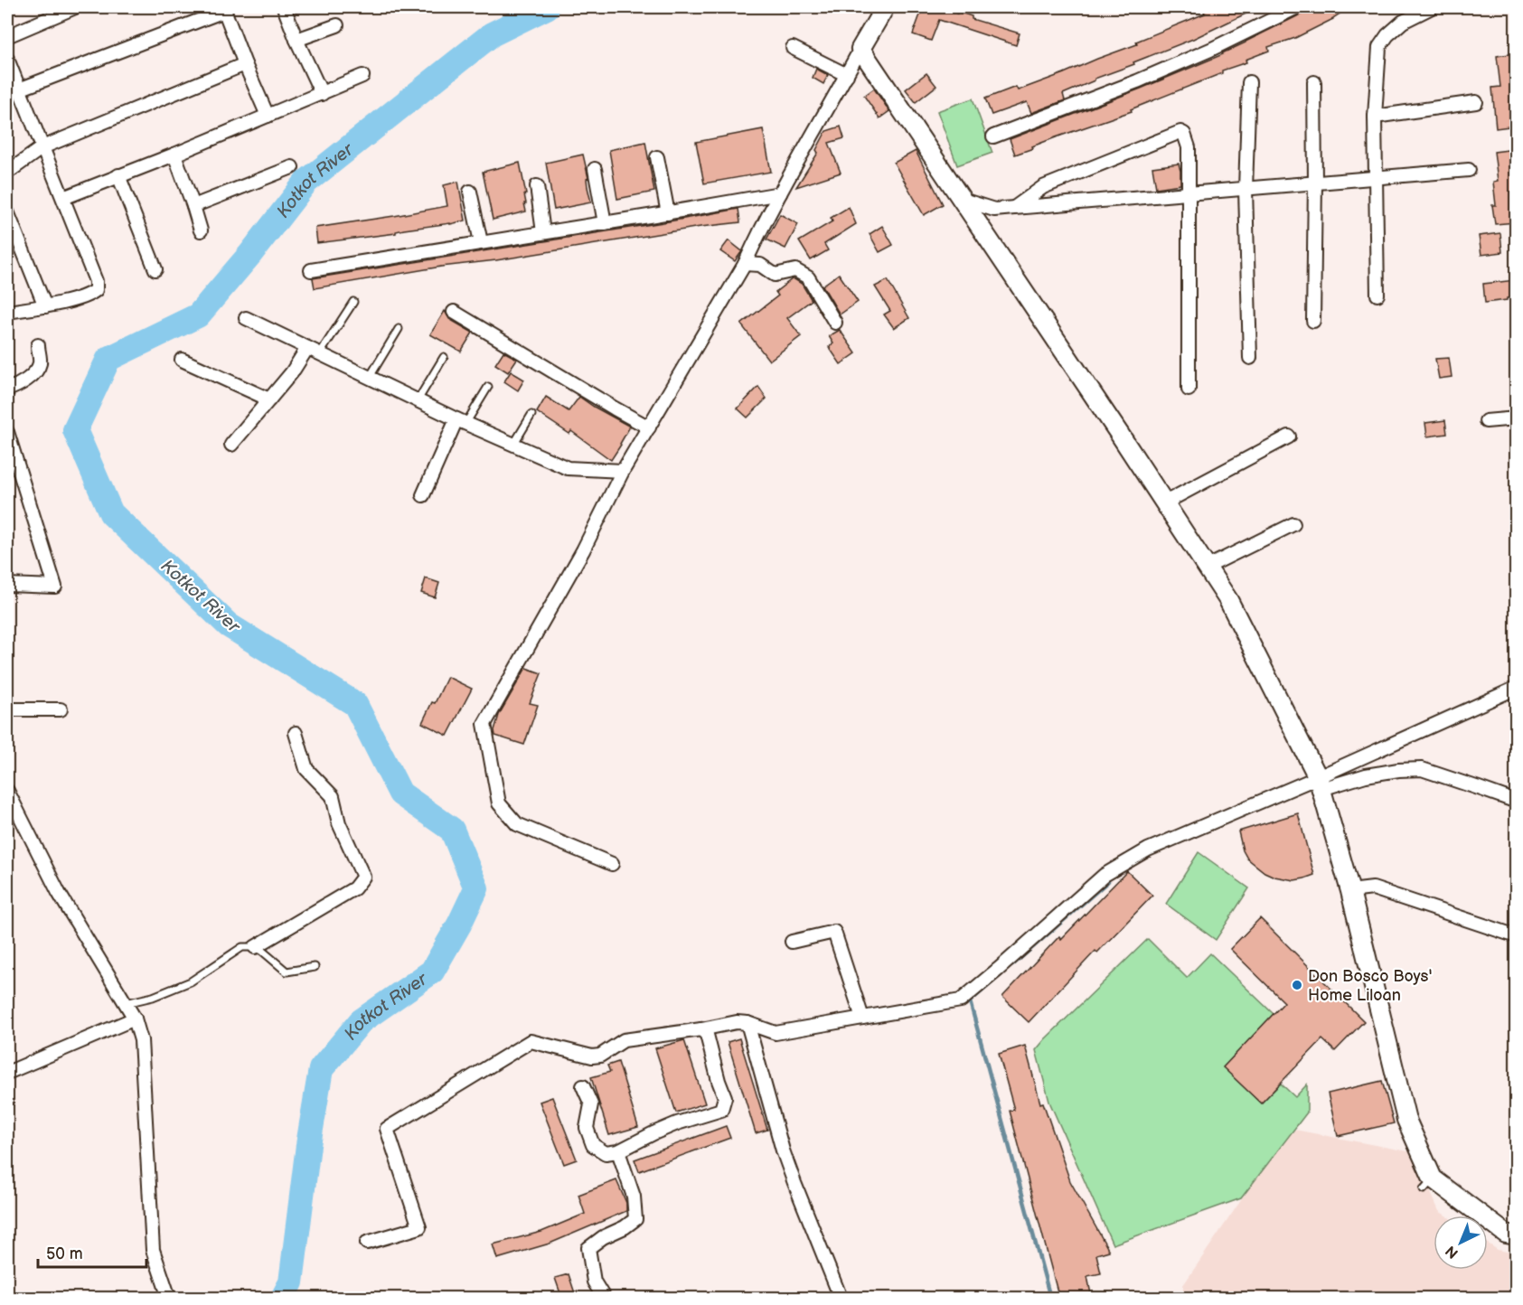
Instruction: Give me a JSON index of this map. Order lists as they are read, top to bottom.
{
  "water": ["Kotkot River"],
  "places": ["Don Bosco Boys' Home Liloan"],
  "scale_bar": "50 m",
  "north": "bottom left"
}
